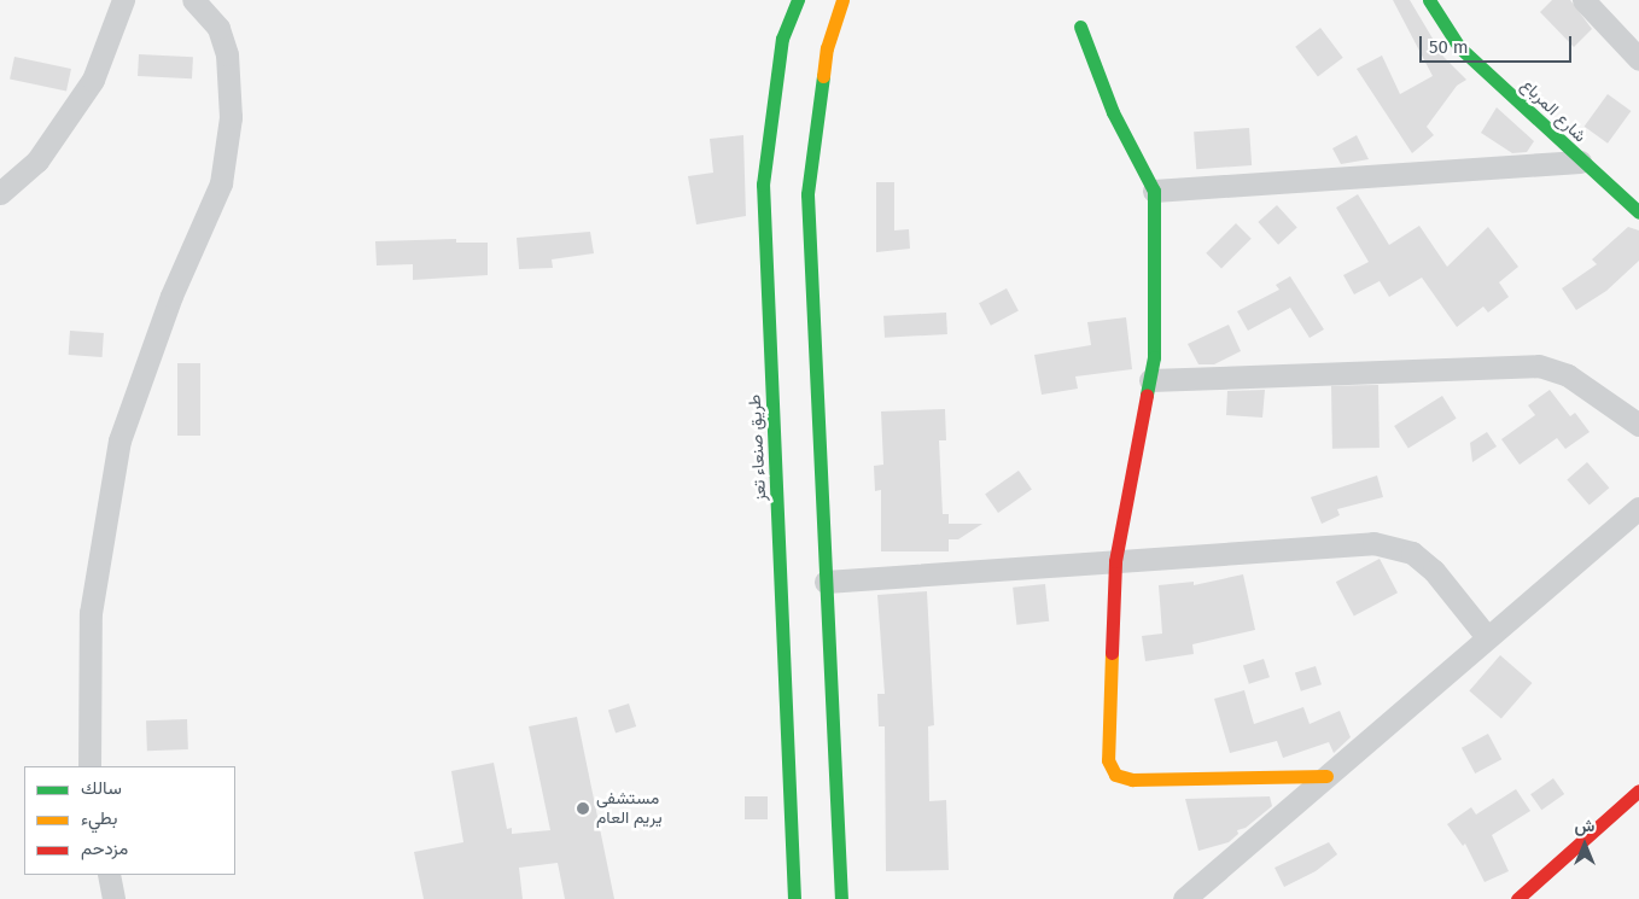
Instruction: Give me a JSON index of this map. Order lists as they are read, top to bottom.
{
  "streets": {
    "main road": ["شارع المرباع", "طريق صنعاء تعز"]
  },
  "places": ["مستشفى يريم العام"],
  "legend": ["سالك", "بطيء", "مزدحم"],
  "scale_bar": "50 m",
  "north": "top"
}
